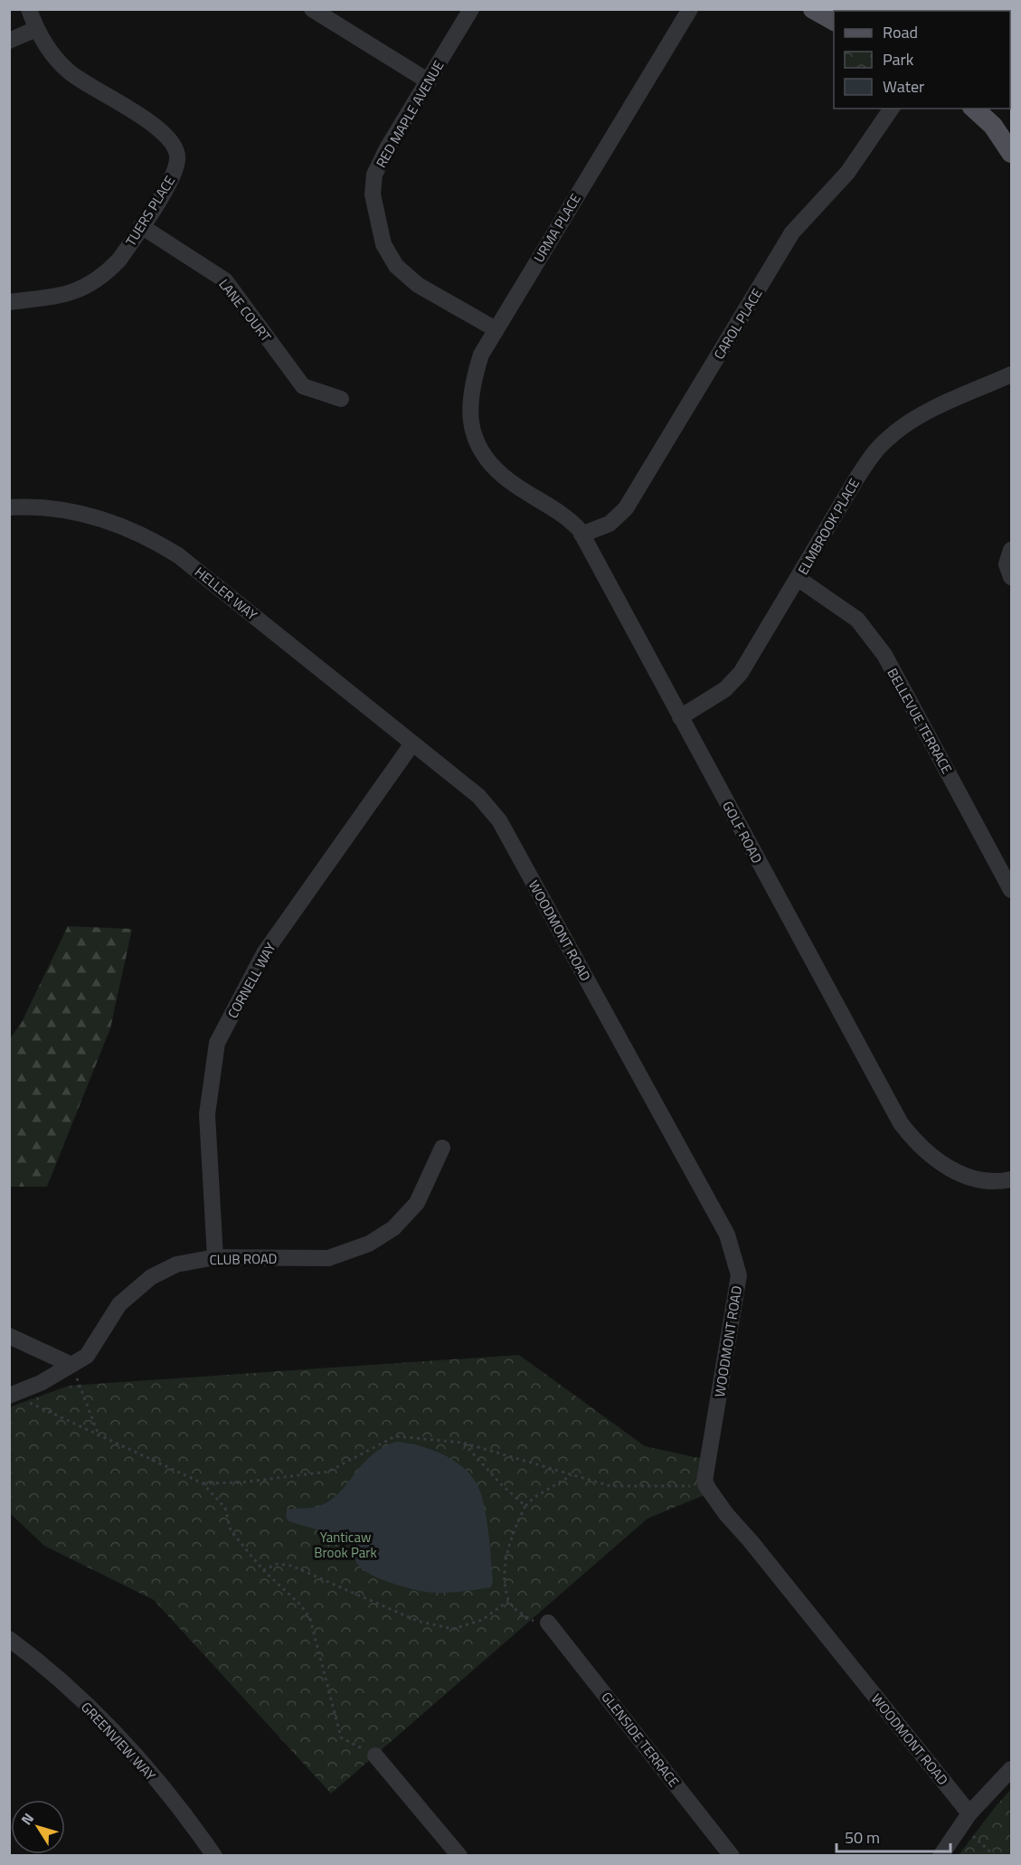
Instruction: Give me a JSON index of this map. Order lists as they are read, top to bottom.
{
  "streets": {
    "street": [
      "RED MAPLE AVENUE",
      "TUERS PLACE",
      "URMA PLACE",
      "LANE COURT",
      "CAROL PLACE",
      "ELMBROOK PLACE",
      "HELLER WAY",
      "BELLEVUE TERRACE",
      "GOLF ROAD",
      "WOODMONT ROAD",
      "CORNELL WAY",
      "CLUB ROAD",
      "GLENSIDE TERRACE",
      "GREENVIEW WAY"
    ]
  },
  "crossings": [
    ["RED MAPLE AVENUE", "URMA PLACE"],
    ["TUERS PLACE", "LANE COURT"],
    ["URMA PLACE", "GOLF ROAD"],
    ["CAROL PLACE", "GOLF ROAD"],
    ["ELMBROOK PLACE", "BELLEVUE TERRACE"],
    ["ELMBROOK PLACE", "GOLF ROAD"],
    ["HELLER WAY", "WOODMONT ROAD"],
    ["HELLER WAY", "CORNELL WAY"],
    ["WOODMONT ROAD", "CORNELL WAY"],
    ["CORNELL WAY", "CLUB ROAD"]
  ],
  "parks": ["Yanticaw Brook Park"],
  "legend": ["Road", "Park", "Water"],
  "scale_bar": "50 m",
  "north": "top left"
}
